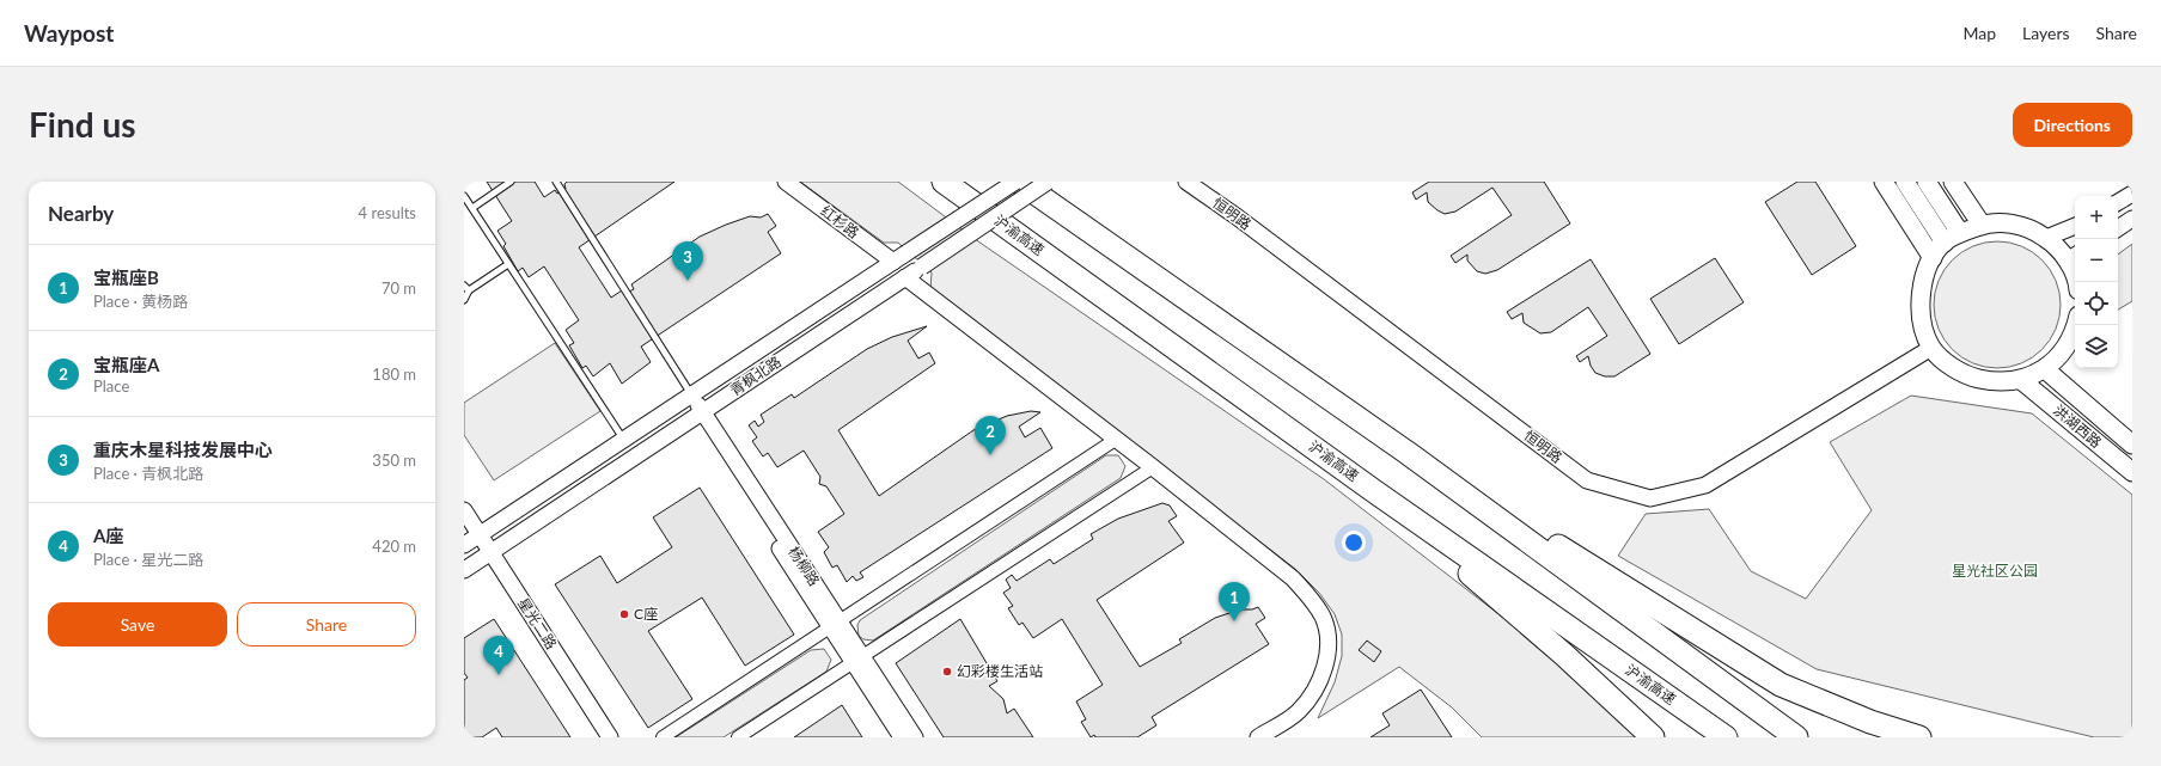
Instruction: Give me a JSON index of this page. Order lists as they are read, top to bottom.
{
  "streets": {
    "highway": ["沪渝高速"],
    "main road": ["洪湖西路"],
    "street": [
      "恒明路",
      "红杉路",
      "青枫北路",
      "杨柳路",
      "星光二路"
    ]
  },
  "crossings": [
    ["红杉路", "青枫北路"],
    ["青枫北路", "杨柳路"],
    ["青枫北路", "星光二路"]
  ],
  "parks": ["星光社区公园"],
  "places": ["C座", "幻彩楼生活站"],
  "page": {
    "header": "Waypost",
    "nav": ["Map", "Layers", "Share"],
    "buttons": [
      "Directions",
      ["Save", "Share"]
    ],
    "title": "Find us",
    "heading": ["Nearby", "4 results"],
    "map_buttons": ["+", "−"],
    "pins": [
      "3",
      "2",
      "1",
      "4"
    ],
    "list": [
      {
        "mark": "1",
        "name": "宝瓶座B",
        "note": "Place · 黄杨路",
        "value": "70 m"
      },
      {
        "mark": "2",
        "name": "宝瓶座A",
        "note": "Place",
        "value": "180 m"
      },
      {
        "mark": "3",
        "name": "重庆木星科技发展中心",
        "note": "Place · 青枫北路",
        "value": "350 m"
      },
      {
        "mark": "4",
        "name": "A座",
        "note": "Place · 星光二路",
        "value": "420 m"
      }
    ]
  }
}
